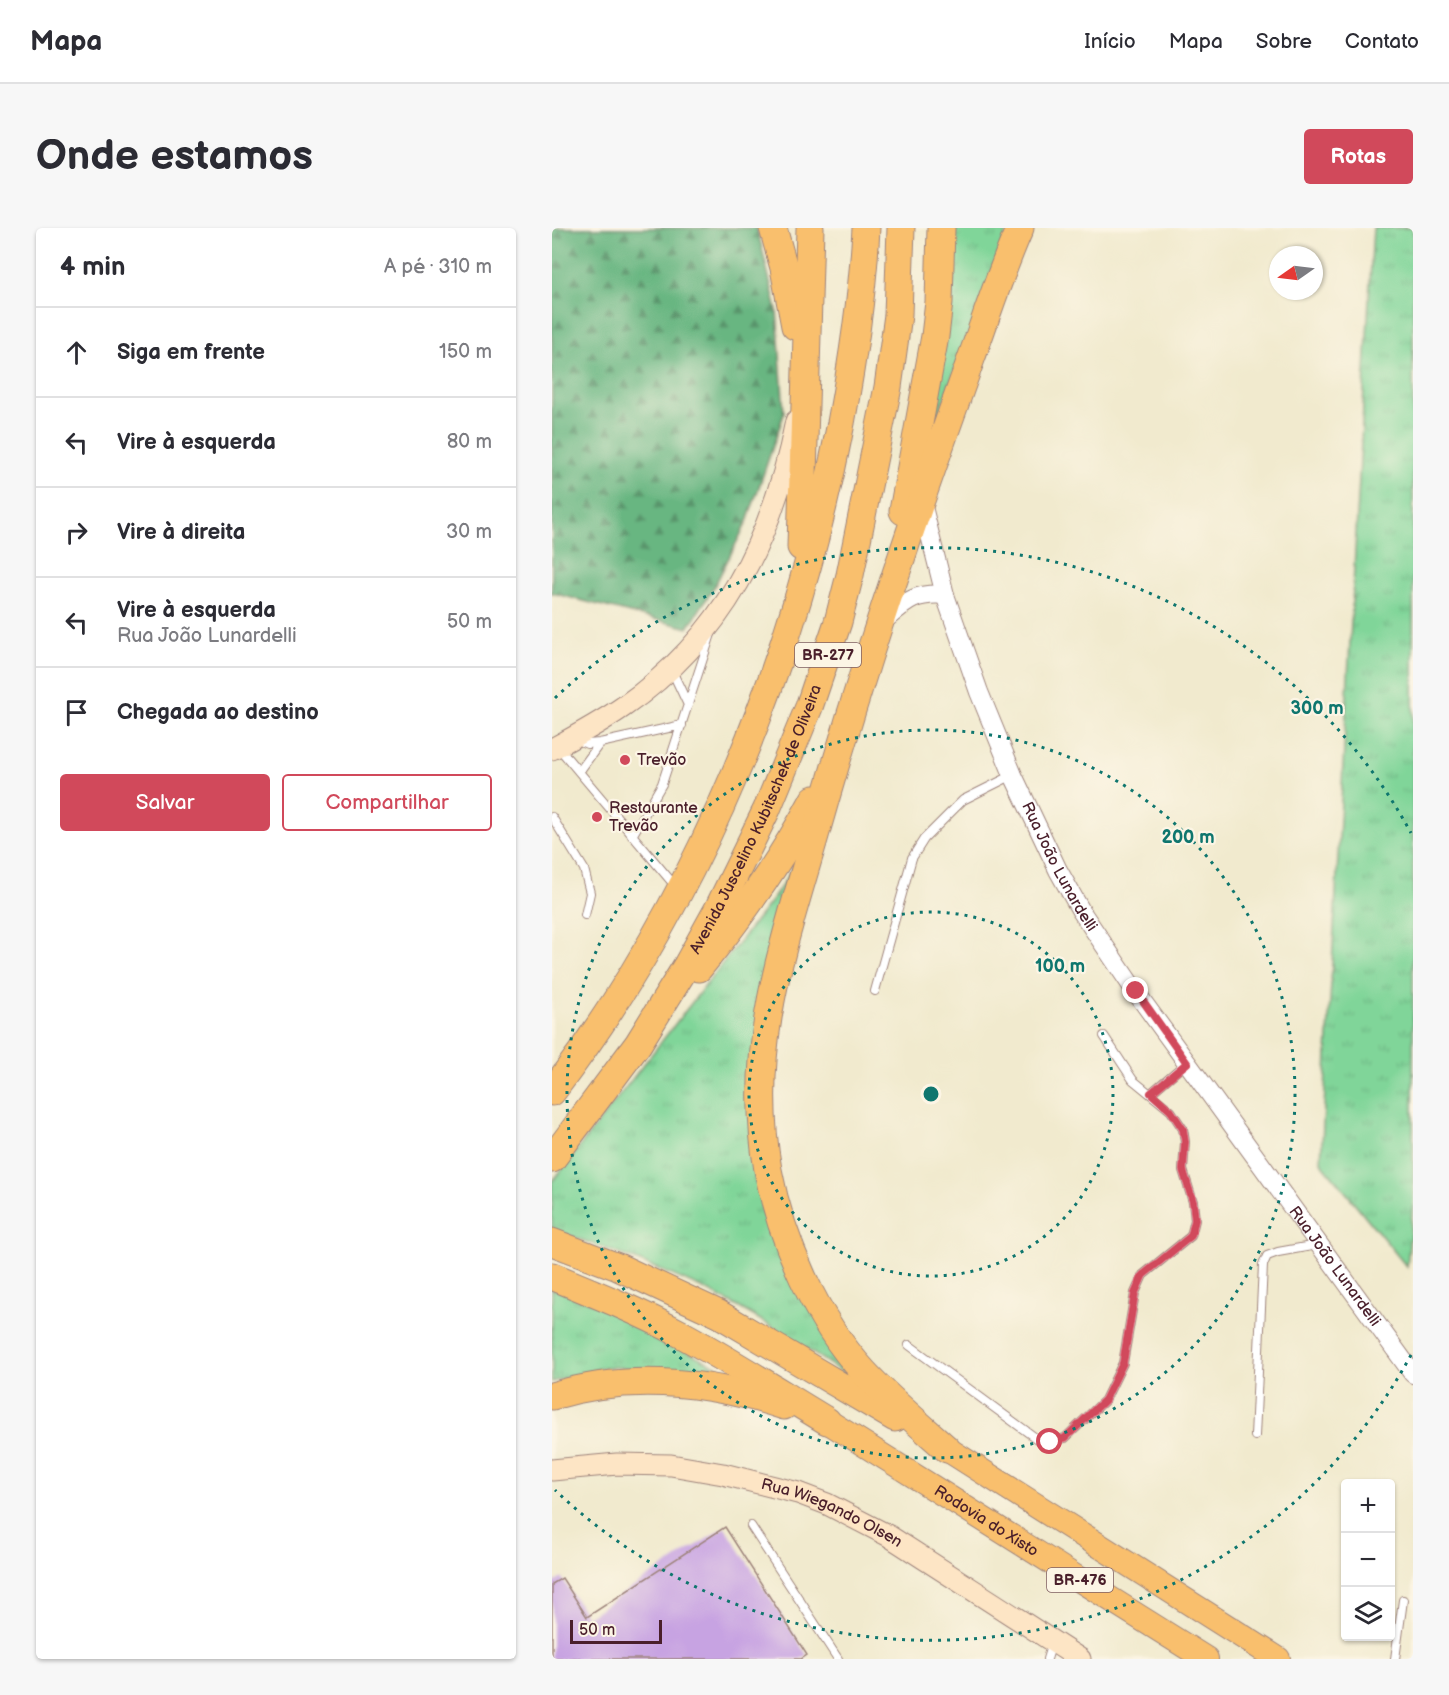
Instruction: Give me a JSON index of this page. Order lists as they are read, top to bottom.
{
  "streets": {
    "highway": [
      "BR-277",
      "Avenida Juscelino Kubitschek de Oliveira",
      "Rodovia do Xisto",
      "BR-476"
    ],
    "main road": ["Rua Wiegando Olsen"],
    "street": ["Rua João Lunardelli"]
  },
  "places": ["Trevão", "Restaurante Trevão"],
  "scale_bar": "50 m",
  "north": "left",
  "page": {
    "header": "Mapa",
    "nav": [
      "Início",
      "Mapa",
      "Sobre",
      "Contato"
    ],
    "buttons": [
      "Rotas",
      ["Salvar", "Compartilhar"]
    ],
    "title": "Onde estamos",
    "heading": ["4 min", "A pé · 310 m"],
    "list": [
      ["Siga em frente", "150 m"],
      ["Vire à esquerda", "80 m"],
      ["Vire à direita", "30 m"],
      ["Vire à esquerda", "Rua João Lunardelli", "50 m"],
      "Chegada ao destino"
    ],
    "map_buttons": ["+", "−"],
    "scale": "50 m"
  },
  "rings": ["300 m", "200 m", "100 m"]
}
